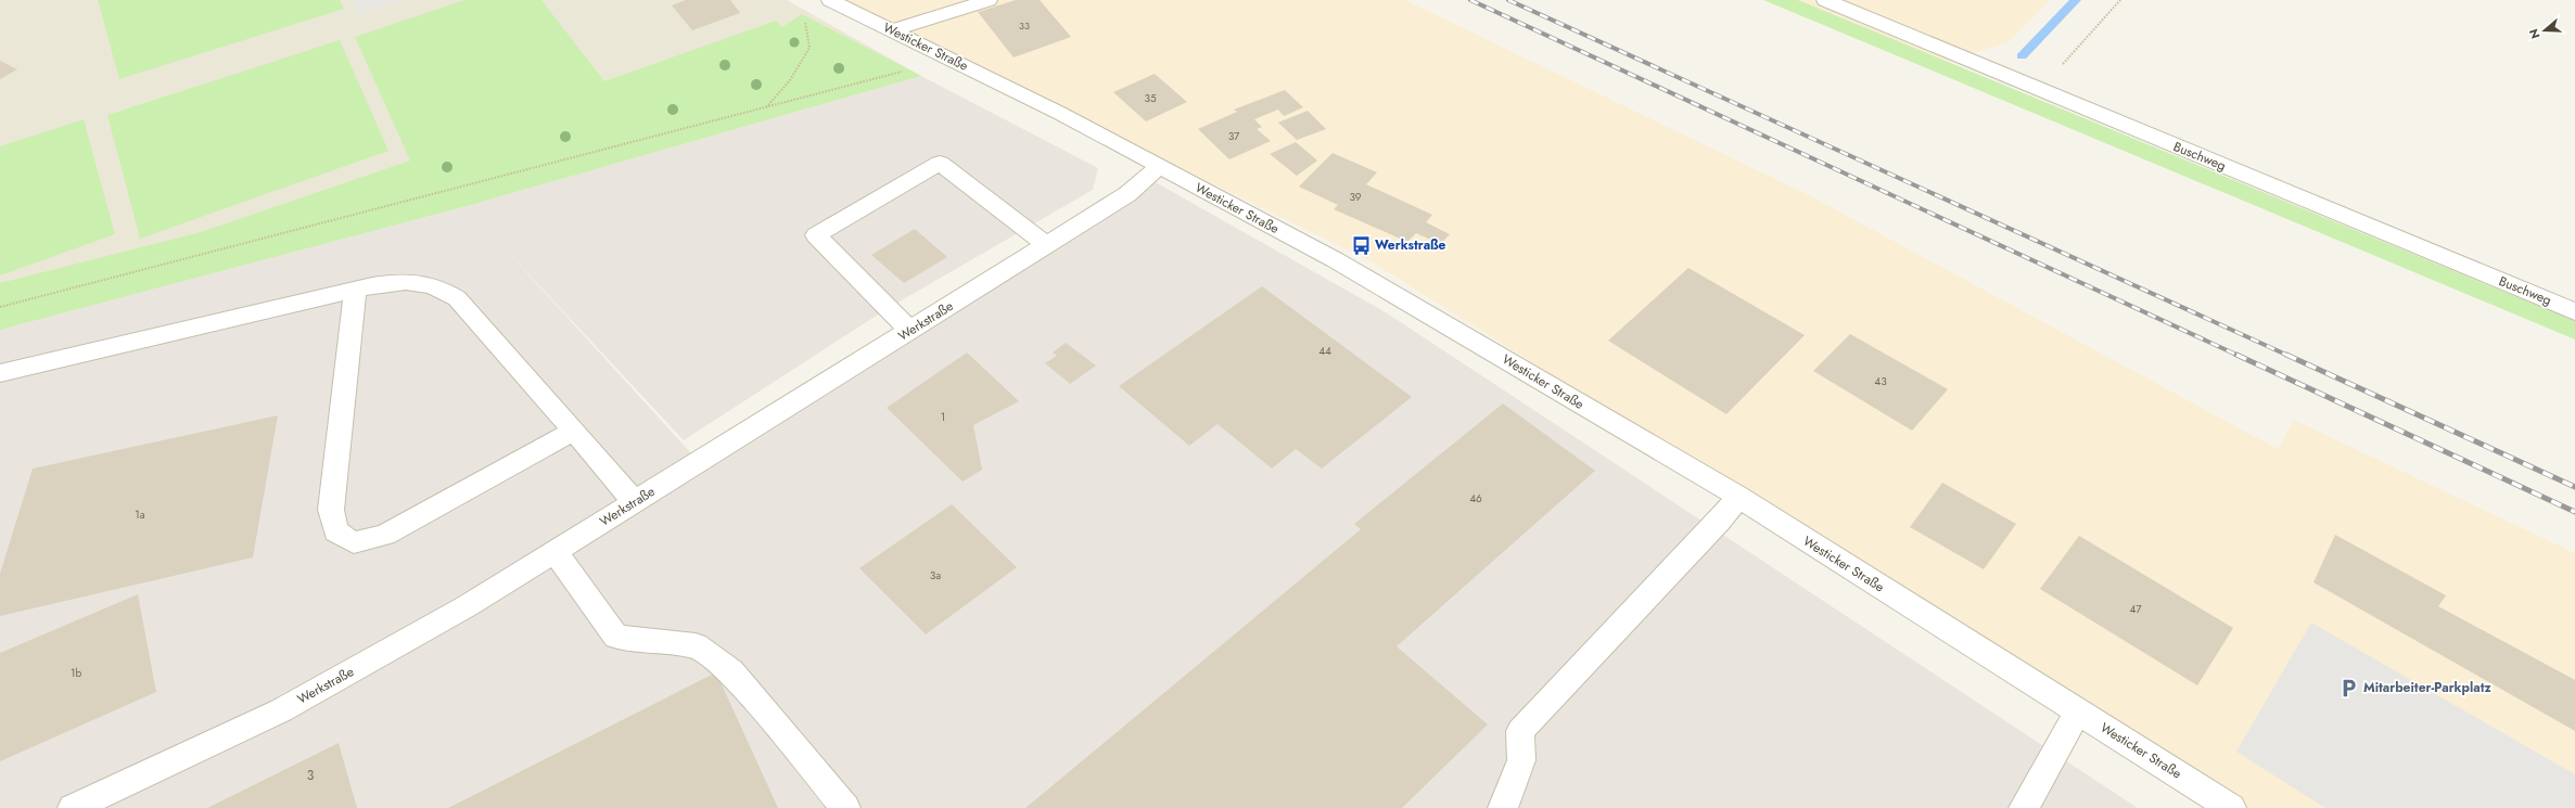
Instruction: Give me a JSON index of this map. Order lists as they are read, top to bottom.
{
  "streets": {
    "street": ["Westicker Straße", "Buschweg", "Werkstraße"]
  },
  "crossings": [
    ["Westicker Straße", "Werkstraße"]
  ],
  "places": {
    "bus stop": ["Werkstraße"],
    "parking": ["Mitarbeiter-Parkplatz"]
  },
  "house_numbers": [
    "33",
    "35",
    "37",
    "39",
    "44",
    "43",
    "1",
    "46",
    "1a",
    "3a",
    "47",
    "1b",
    "3"
  ],
  "north": "left"
}
